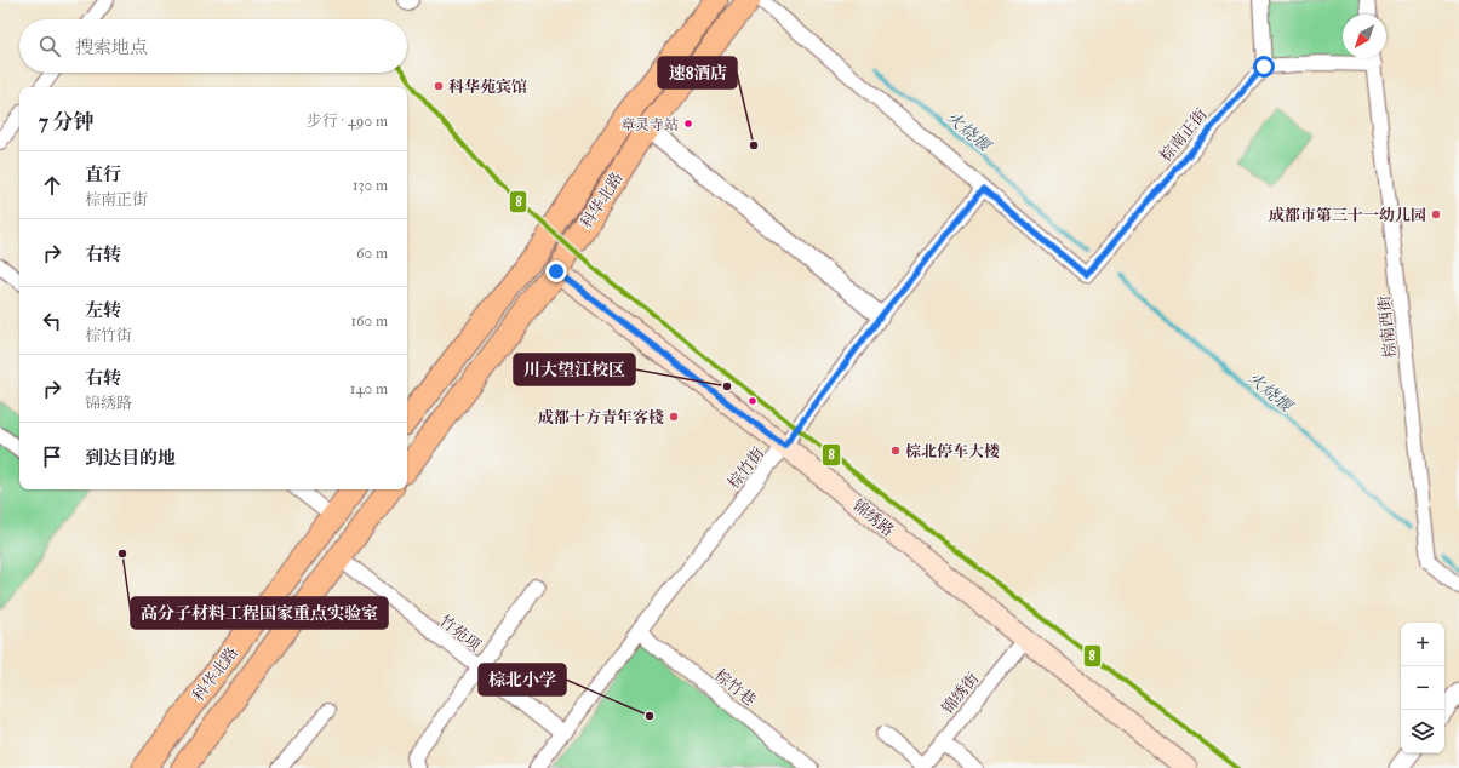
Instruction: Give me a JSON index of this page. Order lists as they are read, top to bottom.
{
  "streets": {
    "main road": ["科华北路", "锦绣路"],
    "street": [
      "棕南正街",
      "棕南西街",
      "棕竹街",
      "竹苑项",
      "棕竹巷",
      "锦绣街"
    ]
  },
  "crossings": [
    ["棕南正街", "棕竹街"],
    ["科华北路", "锦绣路"],
    ["科华北路", "竹苑项"],
    ["棕竹街", "锦绣路"],
    ["棕竹街", "竹苑项"],
    ["棕竹街", "棕竹巷"],
    ["锦绣路", "锦绣街"]
  ],
  "water": ["火烧堰"],
  "places": [
    "科华苑宾馆",
    "章灵寺站",
    "速8酒店",
    "成都市第三十一幼儿园",
    "川大望江校区",
    "成都十方青年客棧",
    "棕北停车大楼",
    "高分子材料工程国家重点实验室",
    "棕北小学"
  ],
  "lines": ["transit line 8"],
  "north": "bottom left",
  "page": {
    "search": "搜索地点",
    "heading": ["7 分钟", "步行 · 490 m"],
    "list": [
      ["直行", "棕南正街", "130 m"],
      ["右转", "60 m"],
      ["左转", "棕竹街", "160 m"],
      ["右转", "锦绣路", "140 m"],
      "到达目的地"
    ],
    "map_buttons": ["+", "−"]
  }
}
